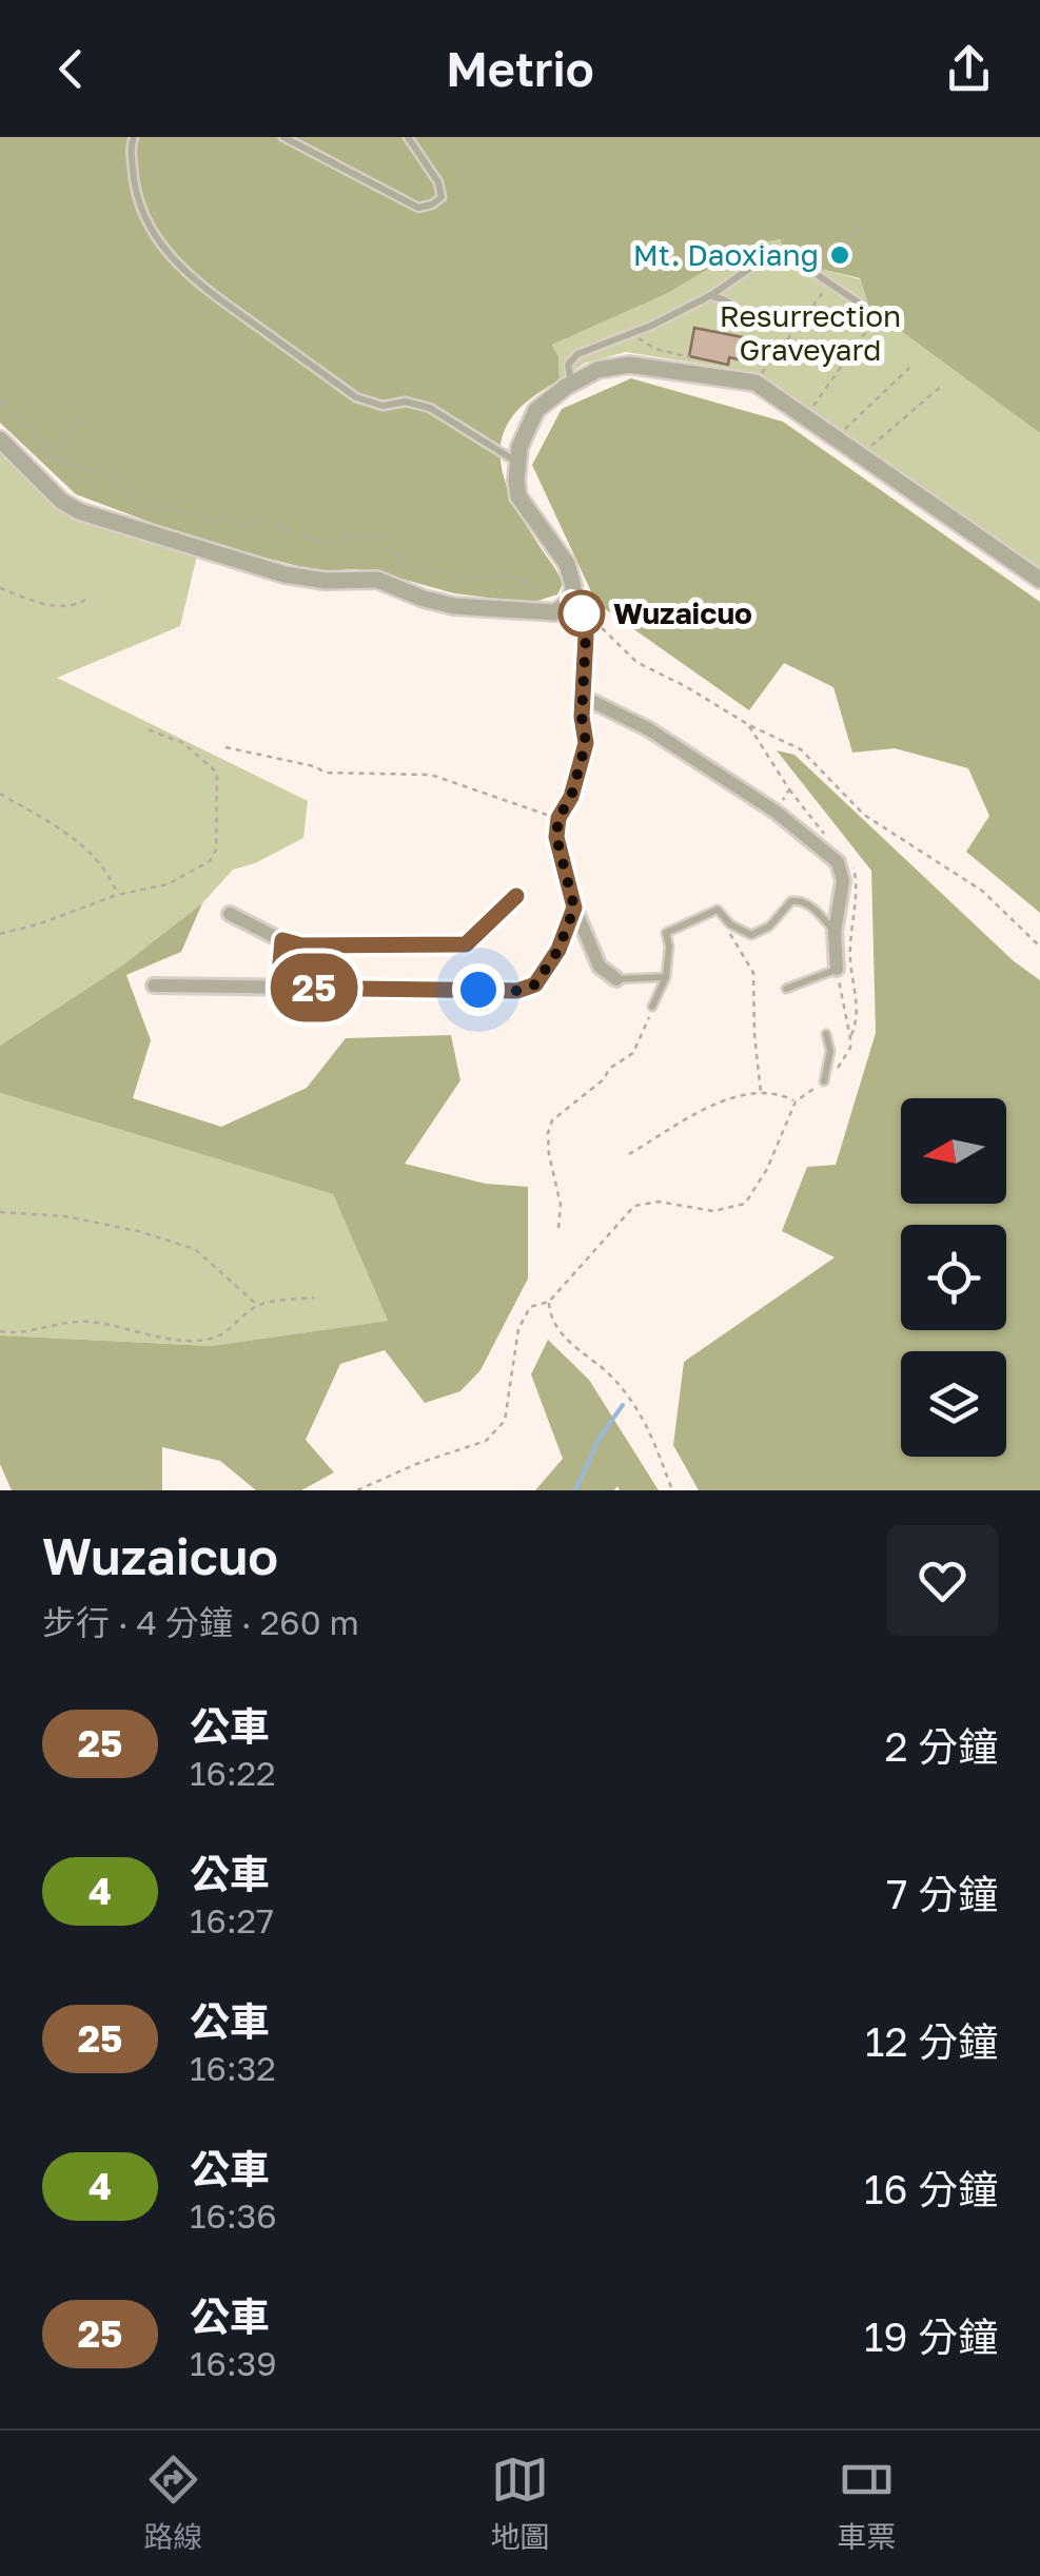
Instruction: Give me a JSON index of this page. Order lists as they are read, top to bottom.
{
  "parks": ["Resurrection Graveyard"],
  "places": ["Mt. Daoxiang", "Wuzaicuo"],
  "lines": ["bus line 25"],
  "north": "left",
  "page": {
    "header": "Metrio",
    "on_map": "25",
    "heading": ["Wuzaicuo", "步行 · 4 分鐘 · 260 m"],
    "list": [
      {
        "mark": "25",
        "name": "公車",
        "note": "16:22",
        "value": "2 分鐘"
      },
      {
        "mark": "4",
        "name": "公車",
        "note": "16:27",
        "value": "7 分鐘"
      },
      {
        "mark": "25",
        "name": "公車",
        "note": "16:32",
        "value": "12 分鐘"
      },
      {
        "mark": "4",
        "name": "公車",
        "note": "16:36",
        "value": "16 分鐘"
      },
      {
        "mark": "25",
        "name": "公車",
        "note": "16:39",
        "value": "19 分鐘"
      }
    ],
    "tabs": ["路線", "地圖", "車票"]
  }
}
